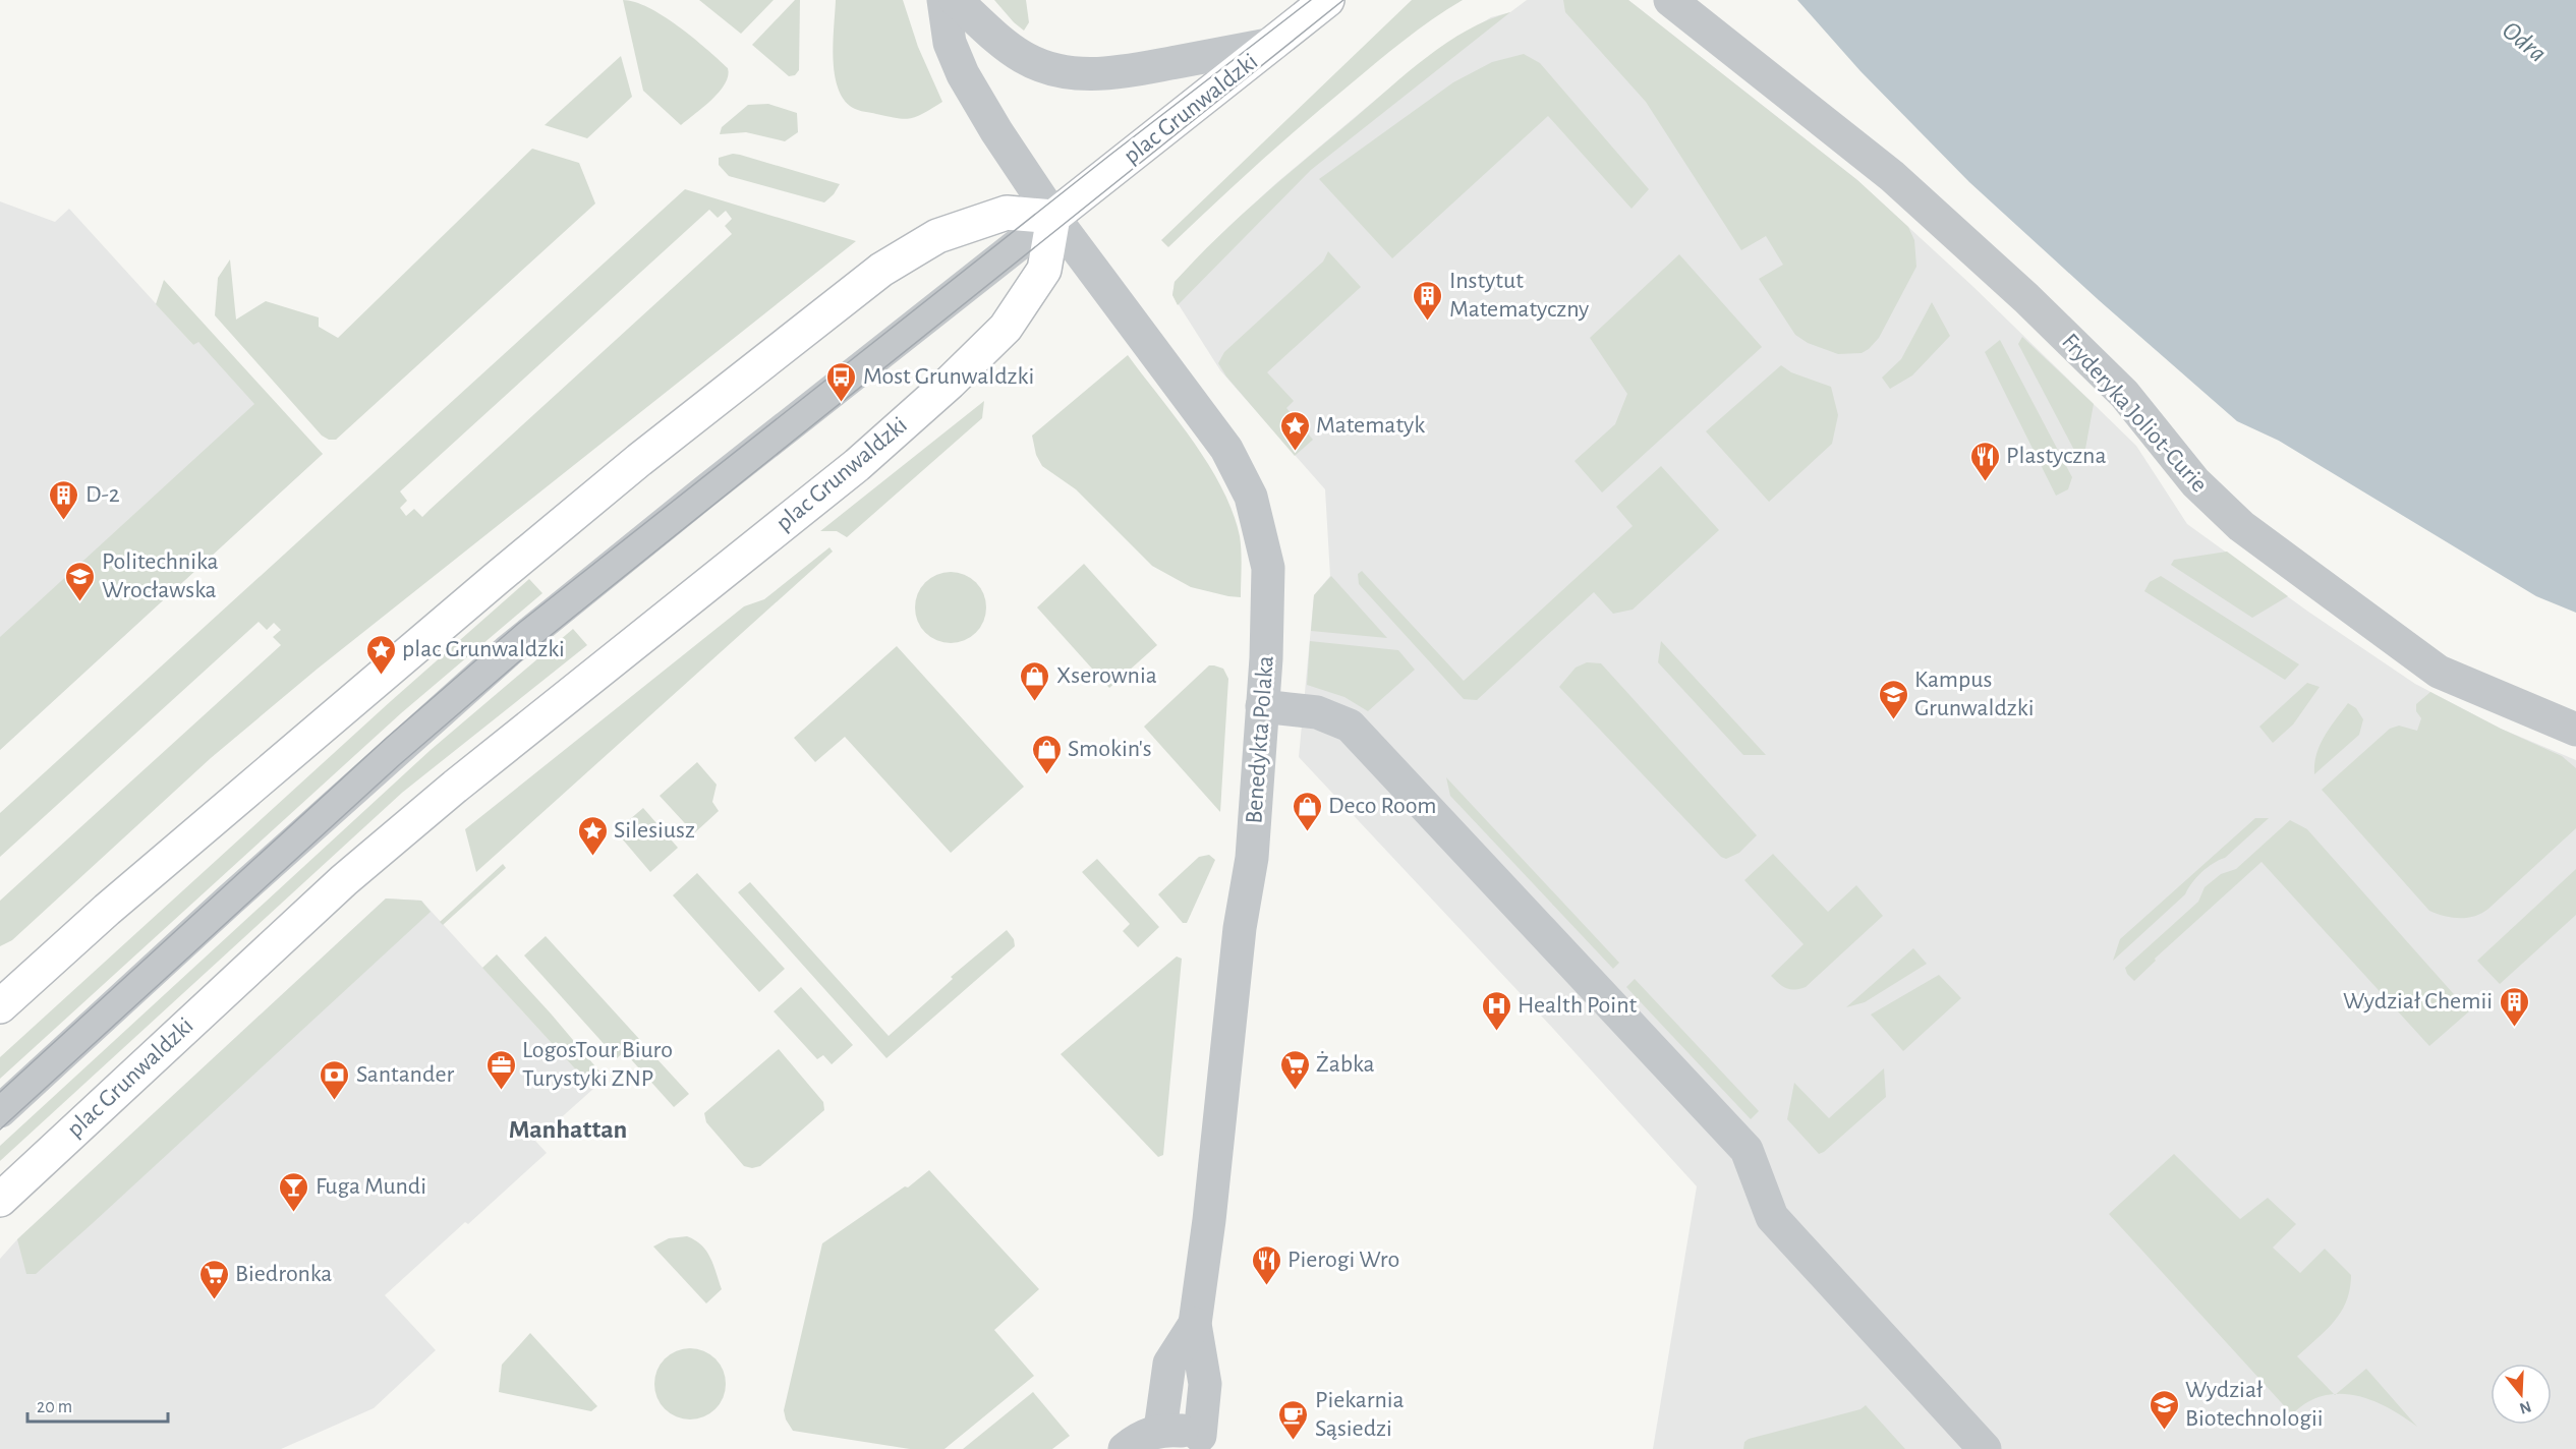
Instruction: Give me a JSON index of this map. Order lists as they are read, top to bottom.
{
  "streets": {
    "main road": ["plac Grunwaldzki"],
    "street": ["Fryderyka Joliot-Curie", "Benedykta Polaka"]
  },
  "crossings": [
    ["plac Grunwaldzki", "Benedykta Polaka"]
  ],
  "districts": ["Manhattan"],
  "water": ["Odra"],
  "places": {
    "building": ["Instytut Matematyczny", "D-2", "Wydział Chemii"],
    "bus stop": ["Most Grunwaldzki"],
    "place": ["Matematyk", "plac Grunwaldzki", "Silesiusz"],
    "restaurant": ["Plastyczna", "Pierogi Wro"],
    "school or university": ["Politechnika Wrocławska", "Kampus Grunwaldzki", "Wydział Biotechnologii"],
    "shop": ["Xserownia", "Smokin's", "Deco Room"],
    "hospital": ["Health Point"],
    "office": ["LogosTour Biuro Turystyki ZNP"],
    "supermarket": ["Żabka", "Biedronka"],
    "bank": ["Santander"],
    "bar": ["Fuga Mundi"],
    "cafe": ["Piekarnia Sąsiedzi"]
  },
  "scale_bar": "20 m",
  "north": "bottom"
}
